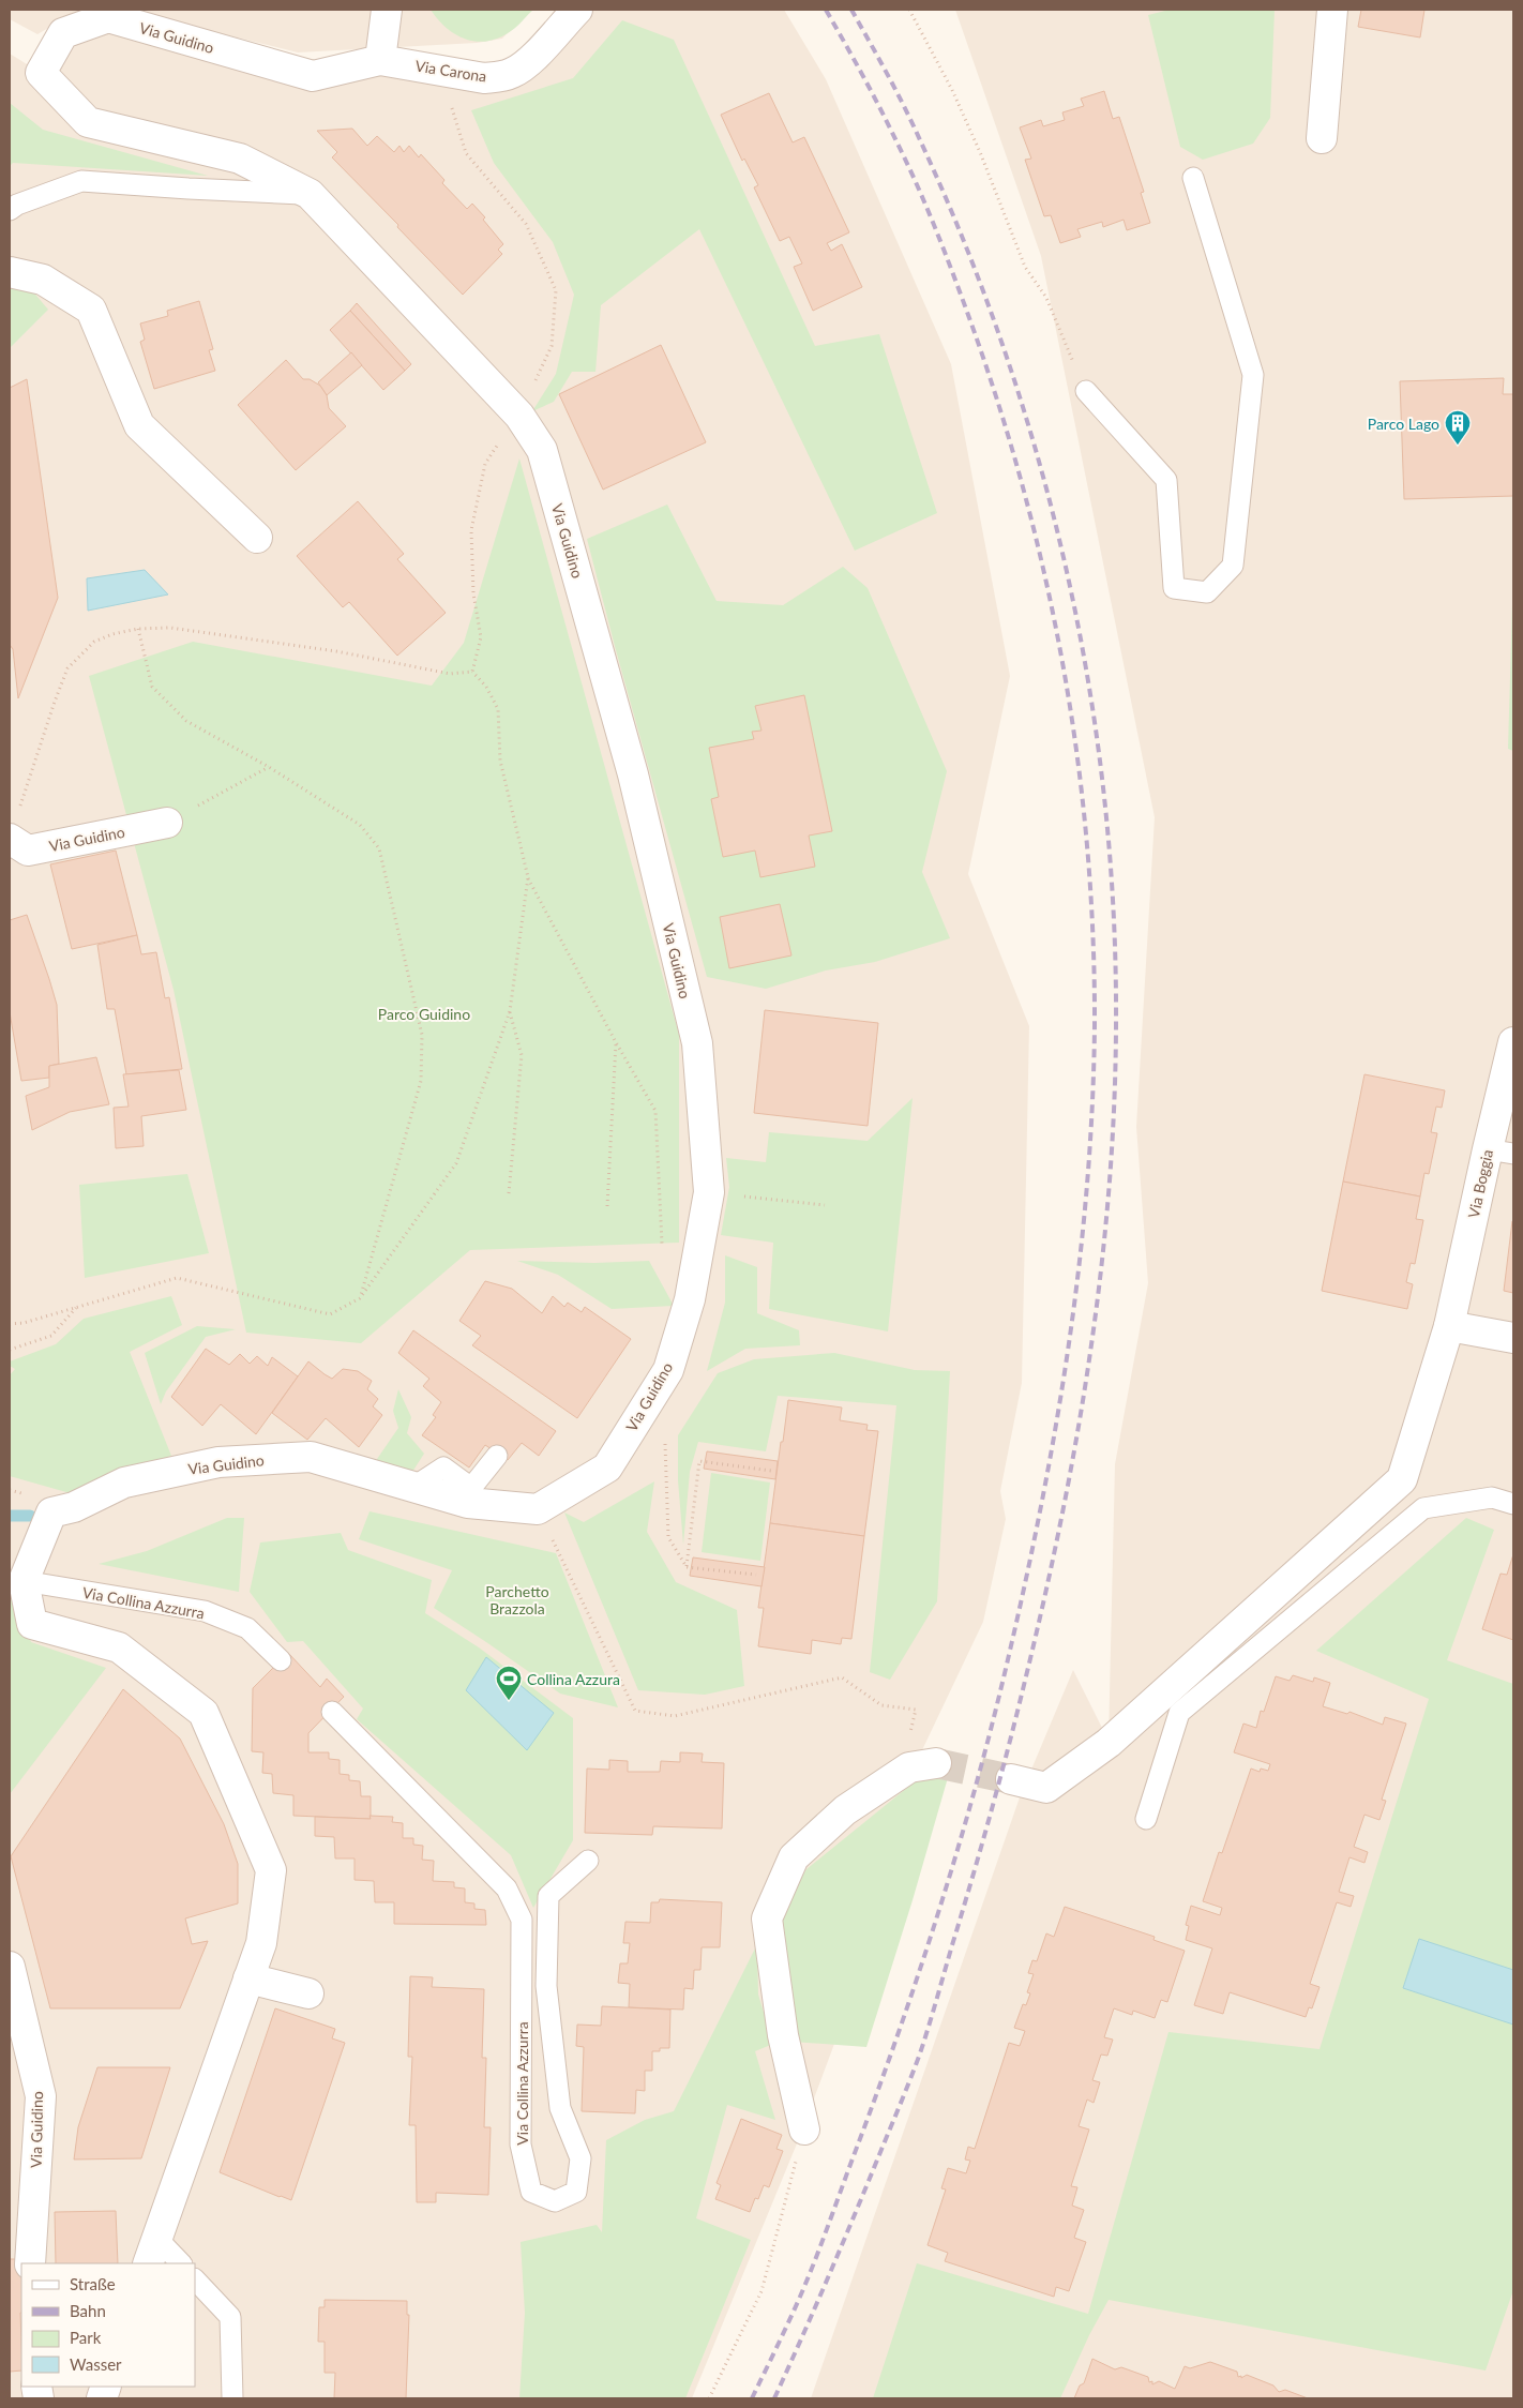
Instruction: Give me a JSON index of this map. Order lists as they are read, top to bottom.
{
  "streets": {
    "street": ["Via Guidino", "Via Carona", "Via Boggia"],
    "lane": ["Via Collina Azzurra"]
  },
  "crossings": [
    ["Via Guidino", "Via Carona"],
    ["Via Guidino", "Via Collina Azzurra"]
  ],
  "parks": ["Parco Guidino", "Parchetto Brazzola"],
  "places": {
    "building": ["Parco Lago"],
    "sports": ["Collina Azzura"]
  },
  "legend": [
    "Straße",
    "Bahn",
    "Park",
    "Wasser"
  ]
}
